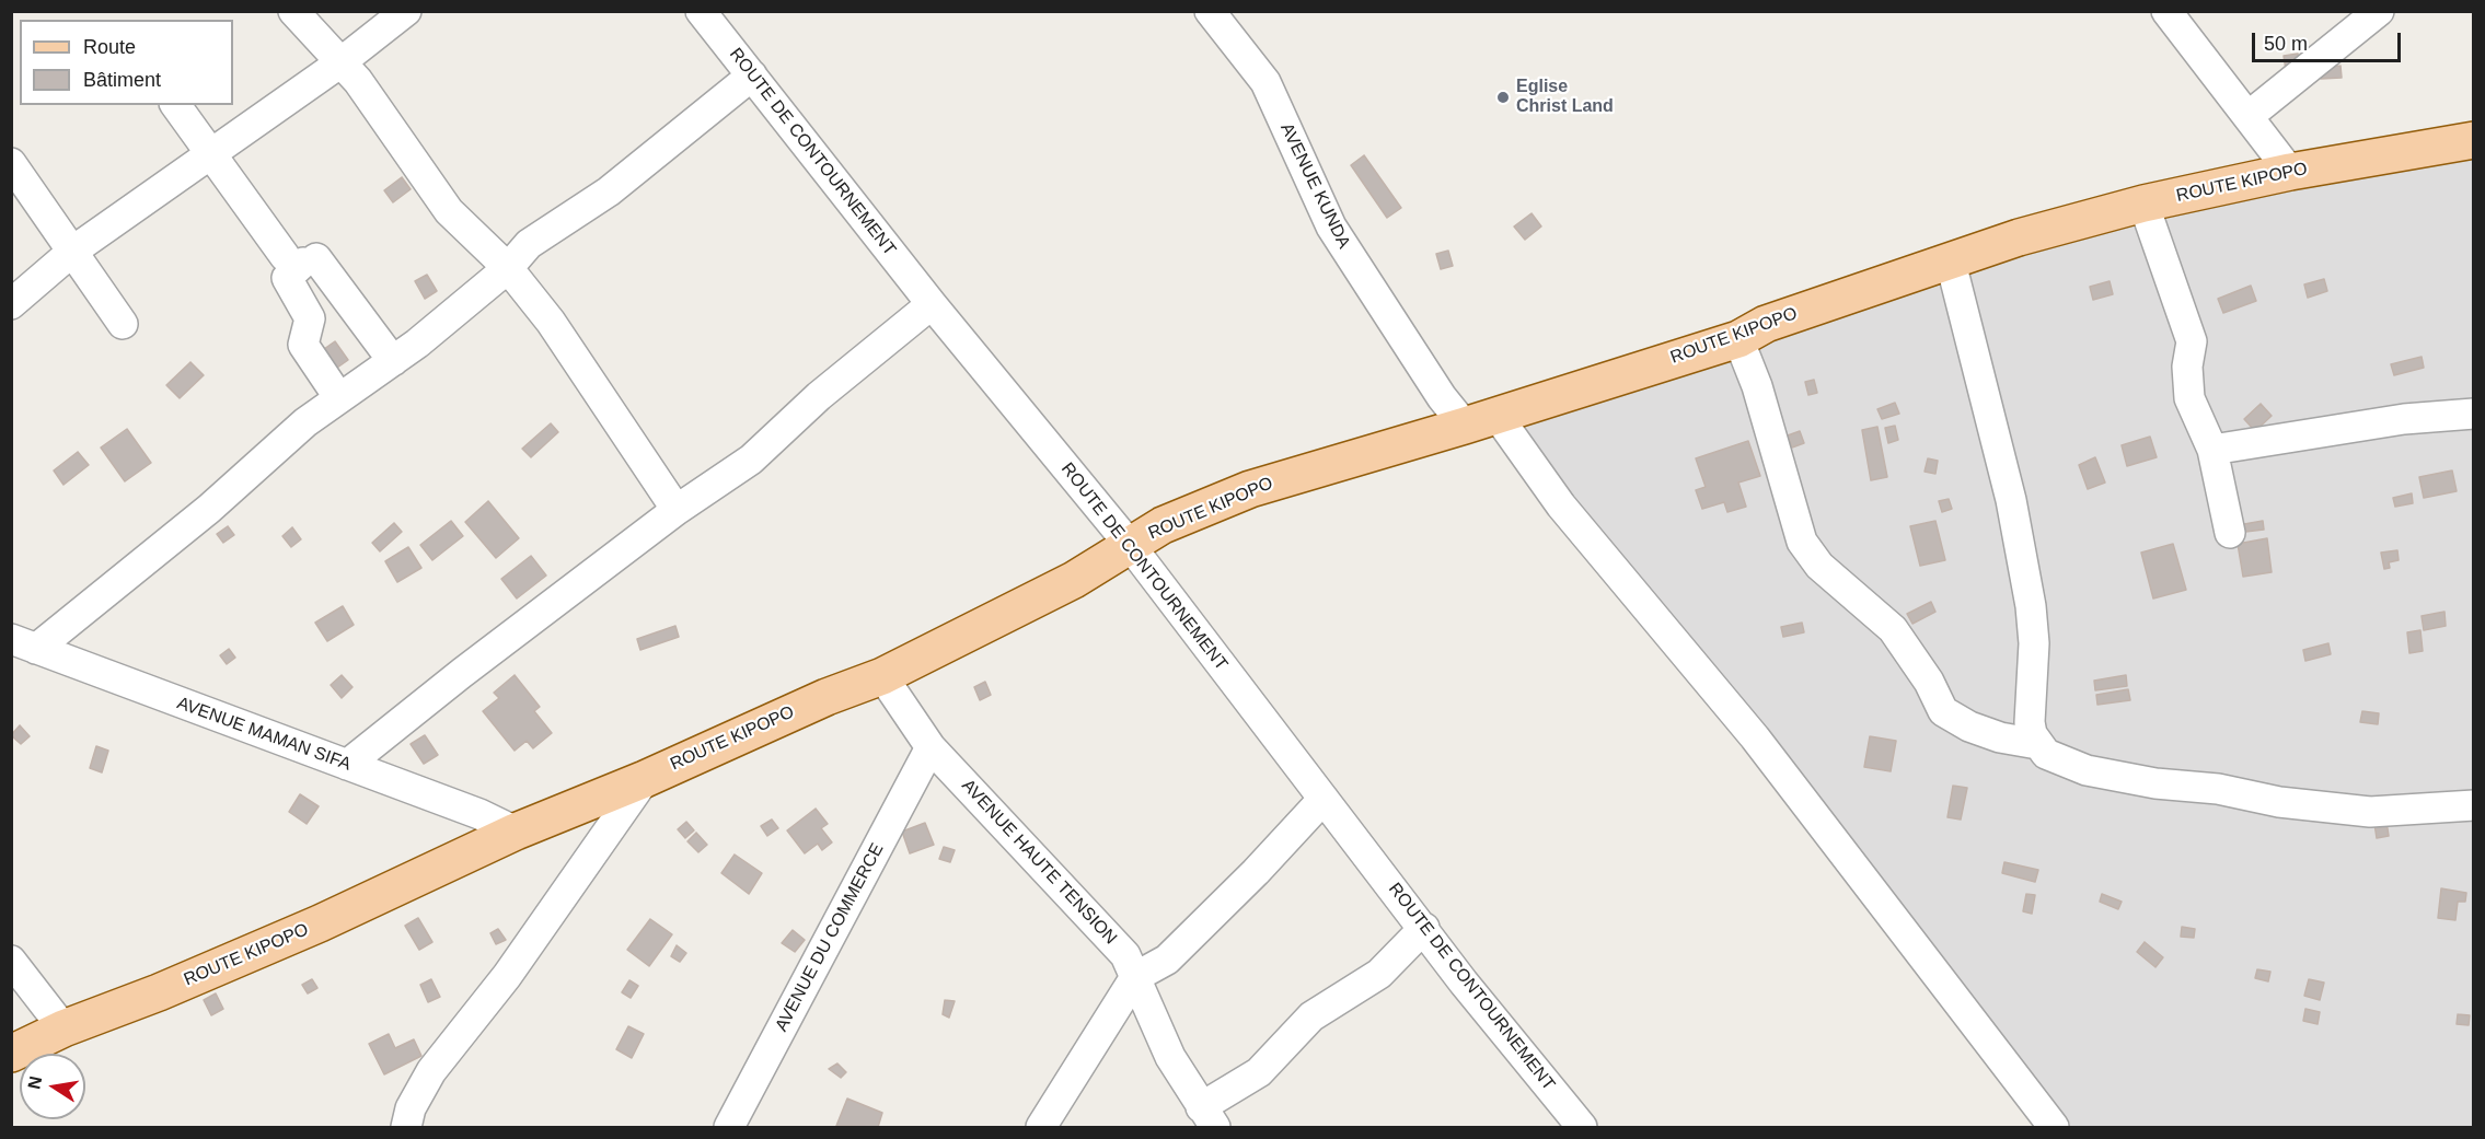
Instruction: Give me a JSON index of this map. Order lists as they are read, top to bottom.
{
  "streets": {
    "main road": ["ROUTE KIPOPO"],
    "street": [
      "ROUTE DE CONTOURNEMENT",
      "AVENUE KUNDA",
      "AVENUE MAMAN SIFA",
      "AVENUE HAUTE TENSION",
      "AVENUE DU COMMERCE"
    ]
  },
  "crossings": [
    ["ROUTE DE CONTOURNEMENT", "ROUTE KIPOPO"],
    ["ROUTE KIPOPO", "AVENUE KUNDA"],
    ["ROUTE KIPOPO", "AVENUE MAMAN SIFA"],
    ["ROUTE KIPOPO", "AVENUE HAUTE TENSION"],
    ["AVENUE HAUTE TENSION", "AVENUE DU COMMERCE"]
  ],
  "places": ["Eglise Christ Land"],
  "legend": ["Route", "Bâtiment"],
  "scale_bar": "50 m",
  "north": "left"
}
